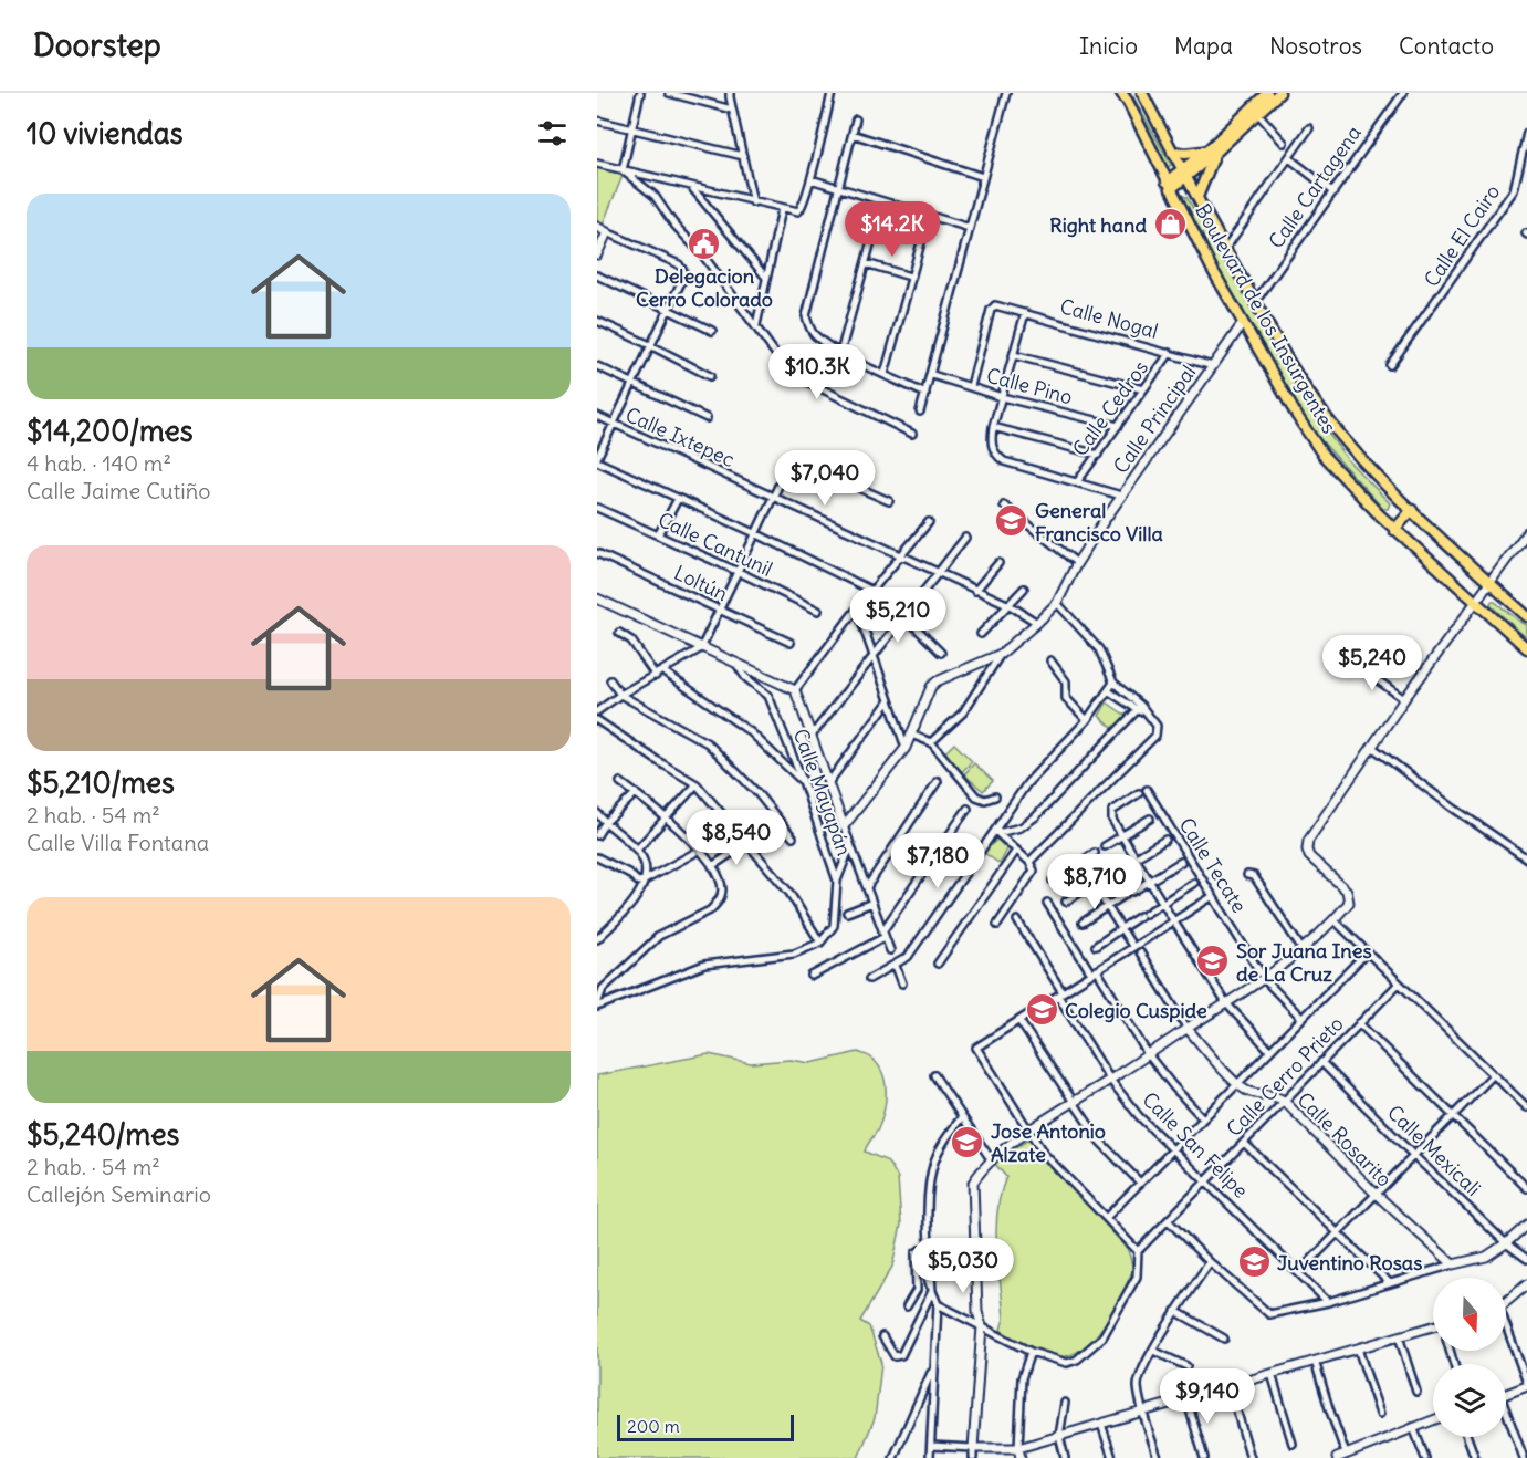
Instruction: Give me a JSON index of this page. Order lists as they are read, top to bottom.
{
  "streets": {
    "main road": ["Boulevard de los Insurgentes"],
    "street": [
      "Calle Cartagena",
      "Calle El Cairo",
      "Calle Nogal",
      "Calle Pino",
      "Calle Cedros",
      "Calle Principal",
      "Calle Ixtepec",
      "Calle Cantunil",
      "Loltún",
      "Calle Mayapán",
      "Calle Tecate",
      "Calle Cerro Prieto",
      "Calle Rosarito",
      "Calle San Felipe",
      "Calle Mexicali"
    ]
  },
  "crossings": [
    ["Calle Cartagena", "Boulevard de los Insurgentes"],
    ["Calle Nogal", "Calle Pino"],
    ["Calle Nogal", "Calle Cedros"],
    ["Calle Nogal", "Calle Principal"],
    ["Boulevard de los Insurgentes", "Calle Principal"],
    ["Calle Pino", "Calle Cedros"],
    ["Calle Principal", "Calle Ixtepec"],
    ["Calle Cerro Prieto", "Calle Rosarito"],
    ["Calle Cerro Prieto", "Calle San Felipe"],
    ["Calle Cerro Prieto", "Calle Mexicali"]
  ],
  "places": {
    "shop": ["Right hand"],
    "public building": ["Delegacion Cerro Colorado"],
    "school or university": [
      "General Francisco Villa",
      "Sor Juana Ines de La Cruz",
      "Colegio Cuspide",
      "Jose Antonio Alzate",
      "Juventino Rosas"
    ]
  },
  "scale_bar": "200 m",
  "north": "bottom",
  "page": {
    "header": "Doorstep",
    "nav": [
      "Inicio",
      "Mapa",
      "Nosotros",
      "Contacto"
    ],
    "heading": "10 viviendas",
    "list": [
      {
        "name": "$14,200/mes",
        "note": "4 hab. · 140 m² · Calle Jaime Cutiño"
      },
      {
        "name": "$5,210/mes",
        "note": "2 hab. · 54 m² · Calle Villa Fontana"
      },
      {
        "name": "$5,240/mes",
        "note": "2 hab. · 54 m² · Callejón Seminario"
      }
    ],
    "price": [
      "$14.2K",
      "$10.3K",
      "$7,040",
      "$5,210",
      "$5,240",
      "$8,540",
      "$7,180",
      "$8,710",
      "$5,030",
      "$9,140"
    ],
    "scale": "200 m"
  }
}
